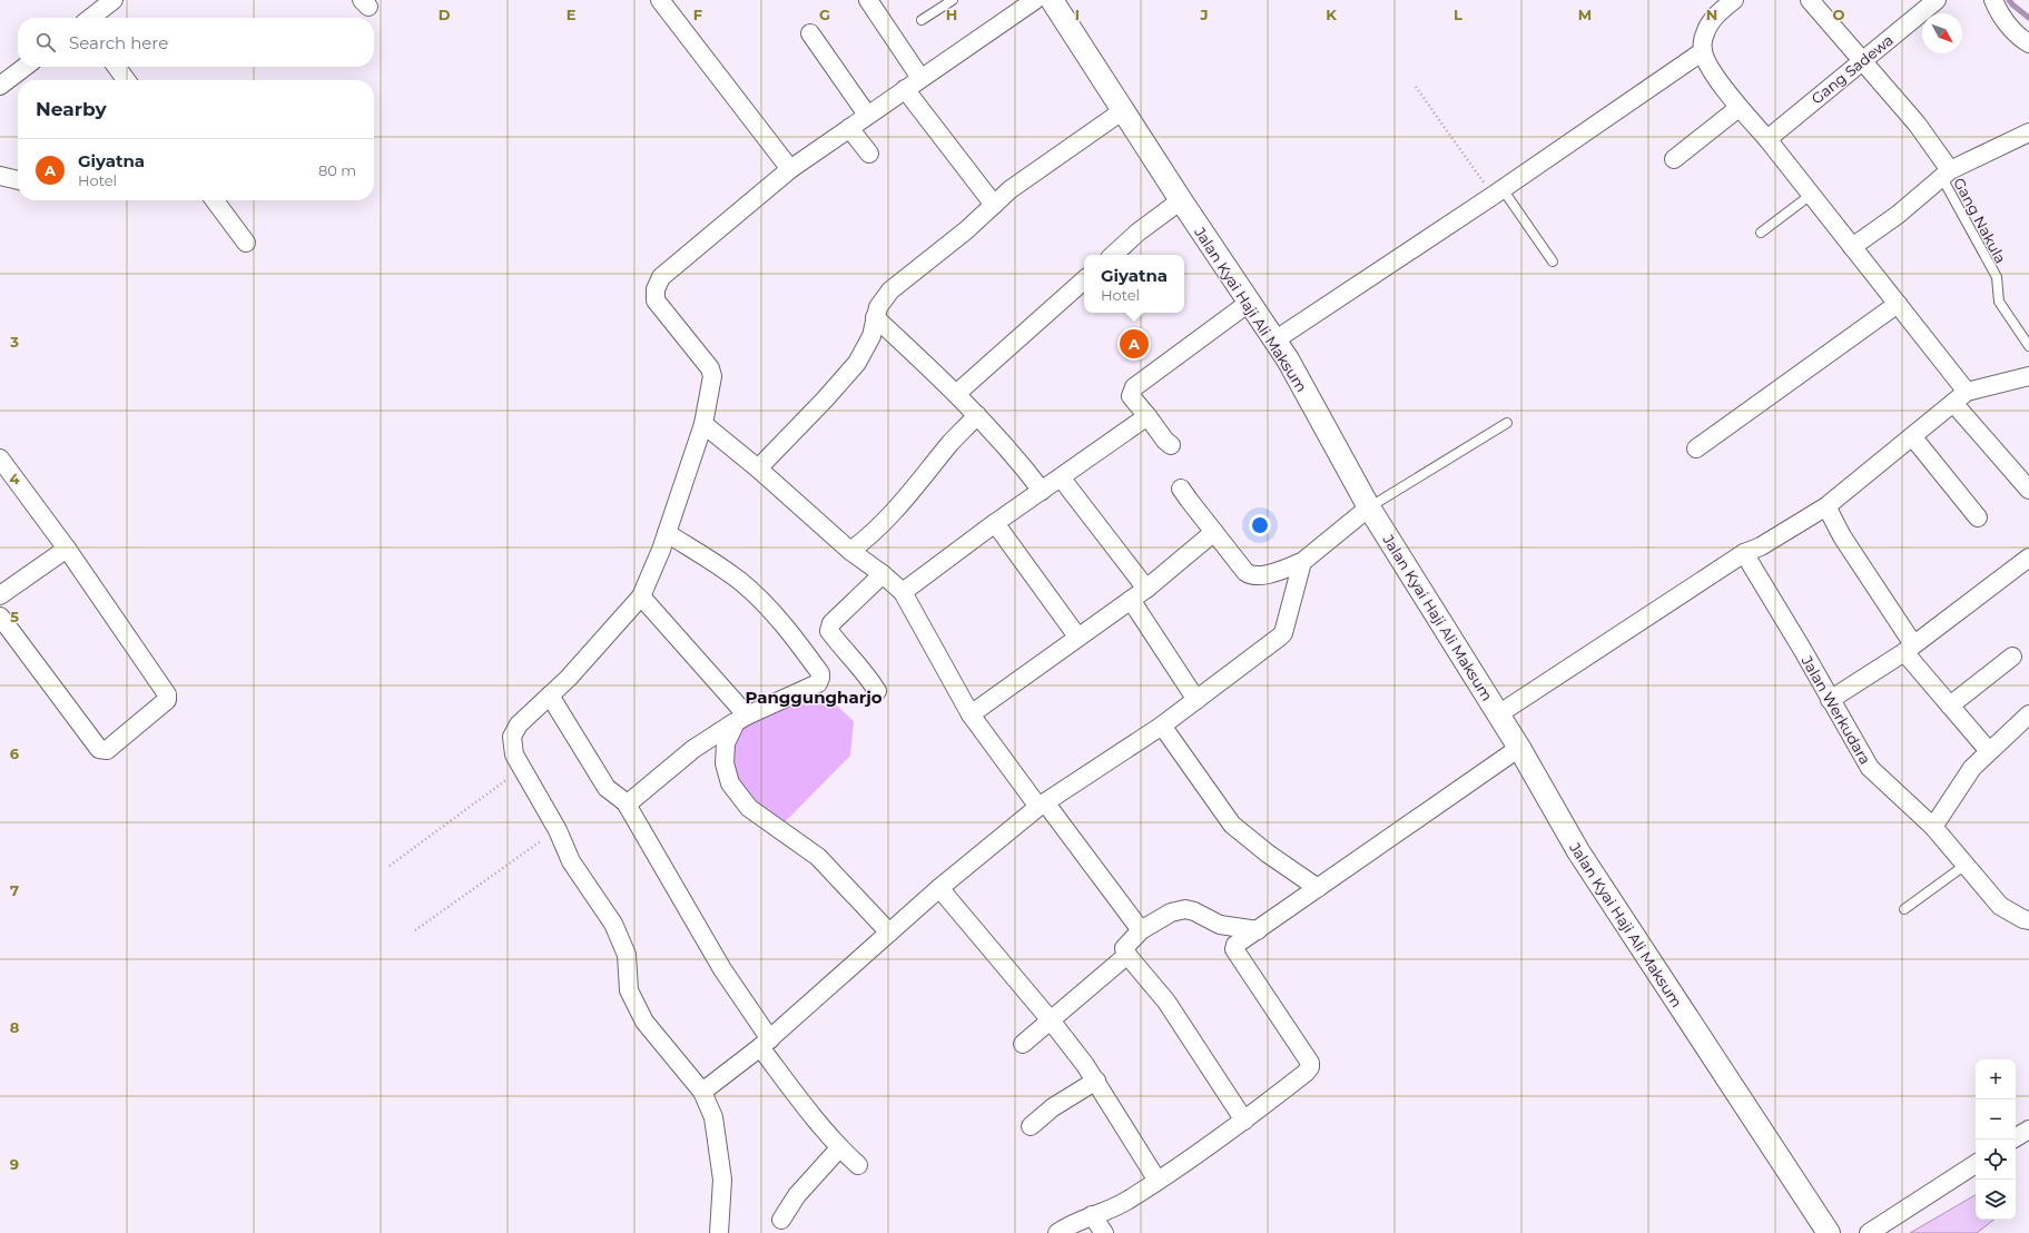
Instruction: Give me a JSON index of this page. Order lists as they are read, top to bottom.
{
  "streets": {
    "street": ["Gang Sadewa", "Jalan Kyai Haji Ali Maksum", "Jalan Werkudara"],
    "lane": ["Gang Nakula"]
  },
  "districts": ["Panggungharjo"],
  "north": "bottom right",
  "page": {
    "search": "Search here",
    "heading": "Nearby",
    "list": [
      {
        "mark": "A",
        "name": "Giyatna",
        "note": "Hotel",
        "value": "80 m"
      }
    ],
    "popup": ["Giyatna", "Hotel"],
    "pins": "A",
    "map_buttons": ["+", "−"]
  },
  "grid": {
    "columns": [
      "D",
      "E",
      "F",
      "G",
      "H",
      "I",
      "J",
      "K",
      "L",
      "M",
      "N",
      "O"
    ],
    "rows": [
      "3",
      "4",
      "5",
      "6",
      "7",
      "8",
      "9"
    ]
  }
}
